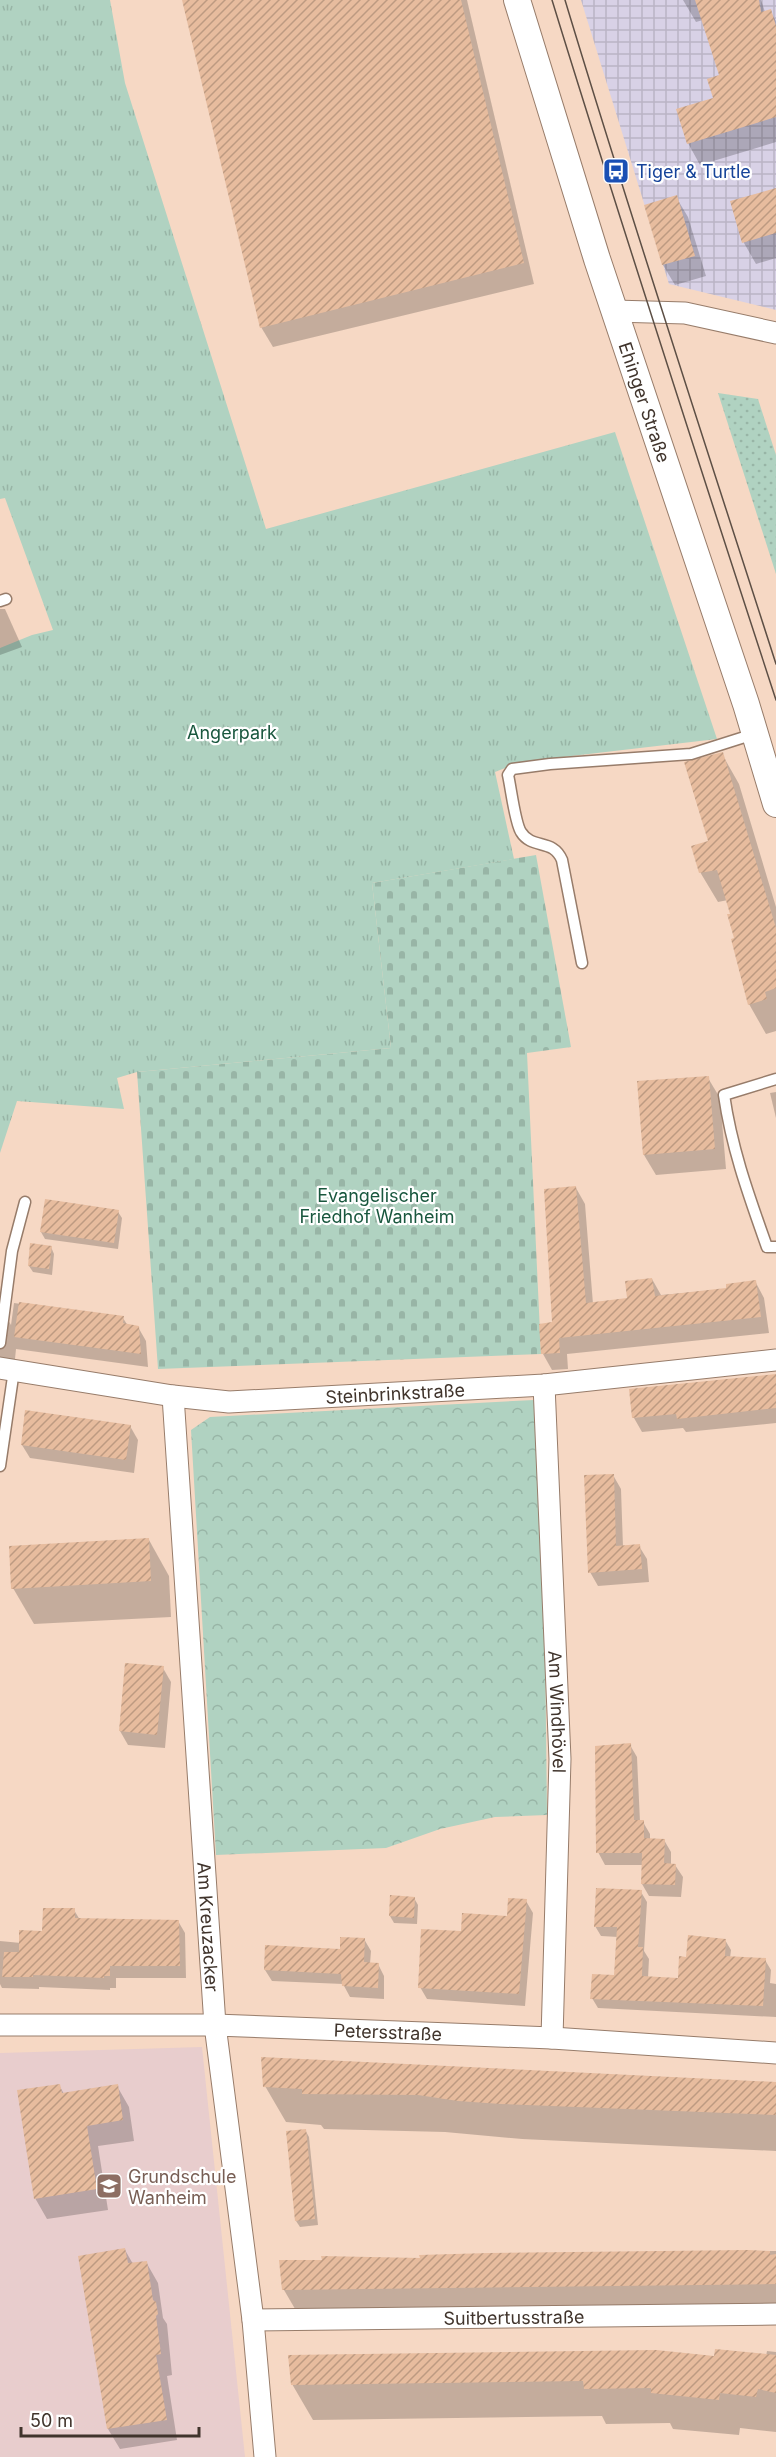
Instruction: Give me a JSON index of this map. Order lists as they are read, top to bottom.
{
  "streets": {
    "street": [
      "Ehinger Straße",
      "Steinbrinkstraße",
      "Am Windhövel",
      "Am Kreuzacker",
      "Petersstraße",
      "Suitbertusstraße"
    ]
  },
  "crossings": [
    ["Steinbrinkstraße", "Am Windhövel"],
    ["Steinbrinkstraße", "Am Kreuzacker"],
    ["Am Windhövel", "Petersstraße"],
    ["Am Kreuzacker", "Petersstraße"],
    ["Am Kreuzacker", "Suitbertusstraße"]
  ],
  "parks": ["Angerpark", "Evangelischer Friedhof Wanheim"],
  "places": {
    "bus stop": ["Tiger & Turtle"],
    "school or university": ["Grundschule Wanheim"]
  },
  "scale_bar": "50 m"
}
